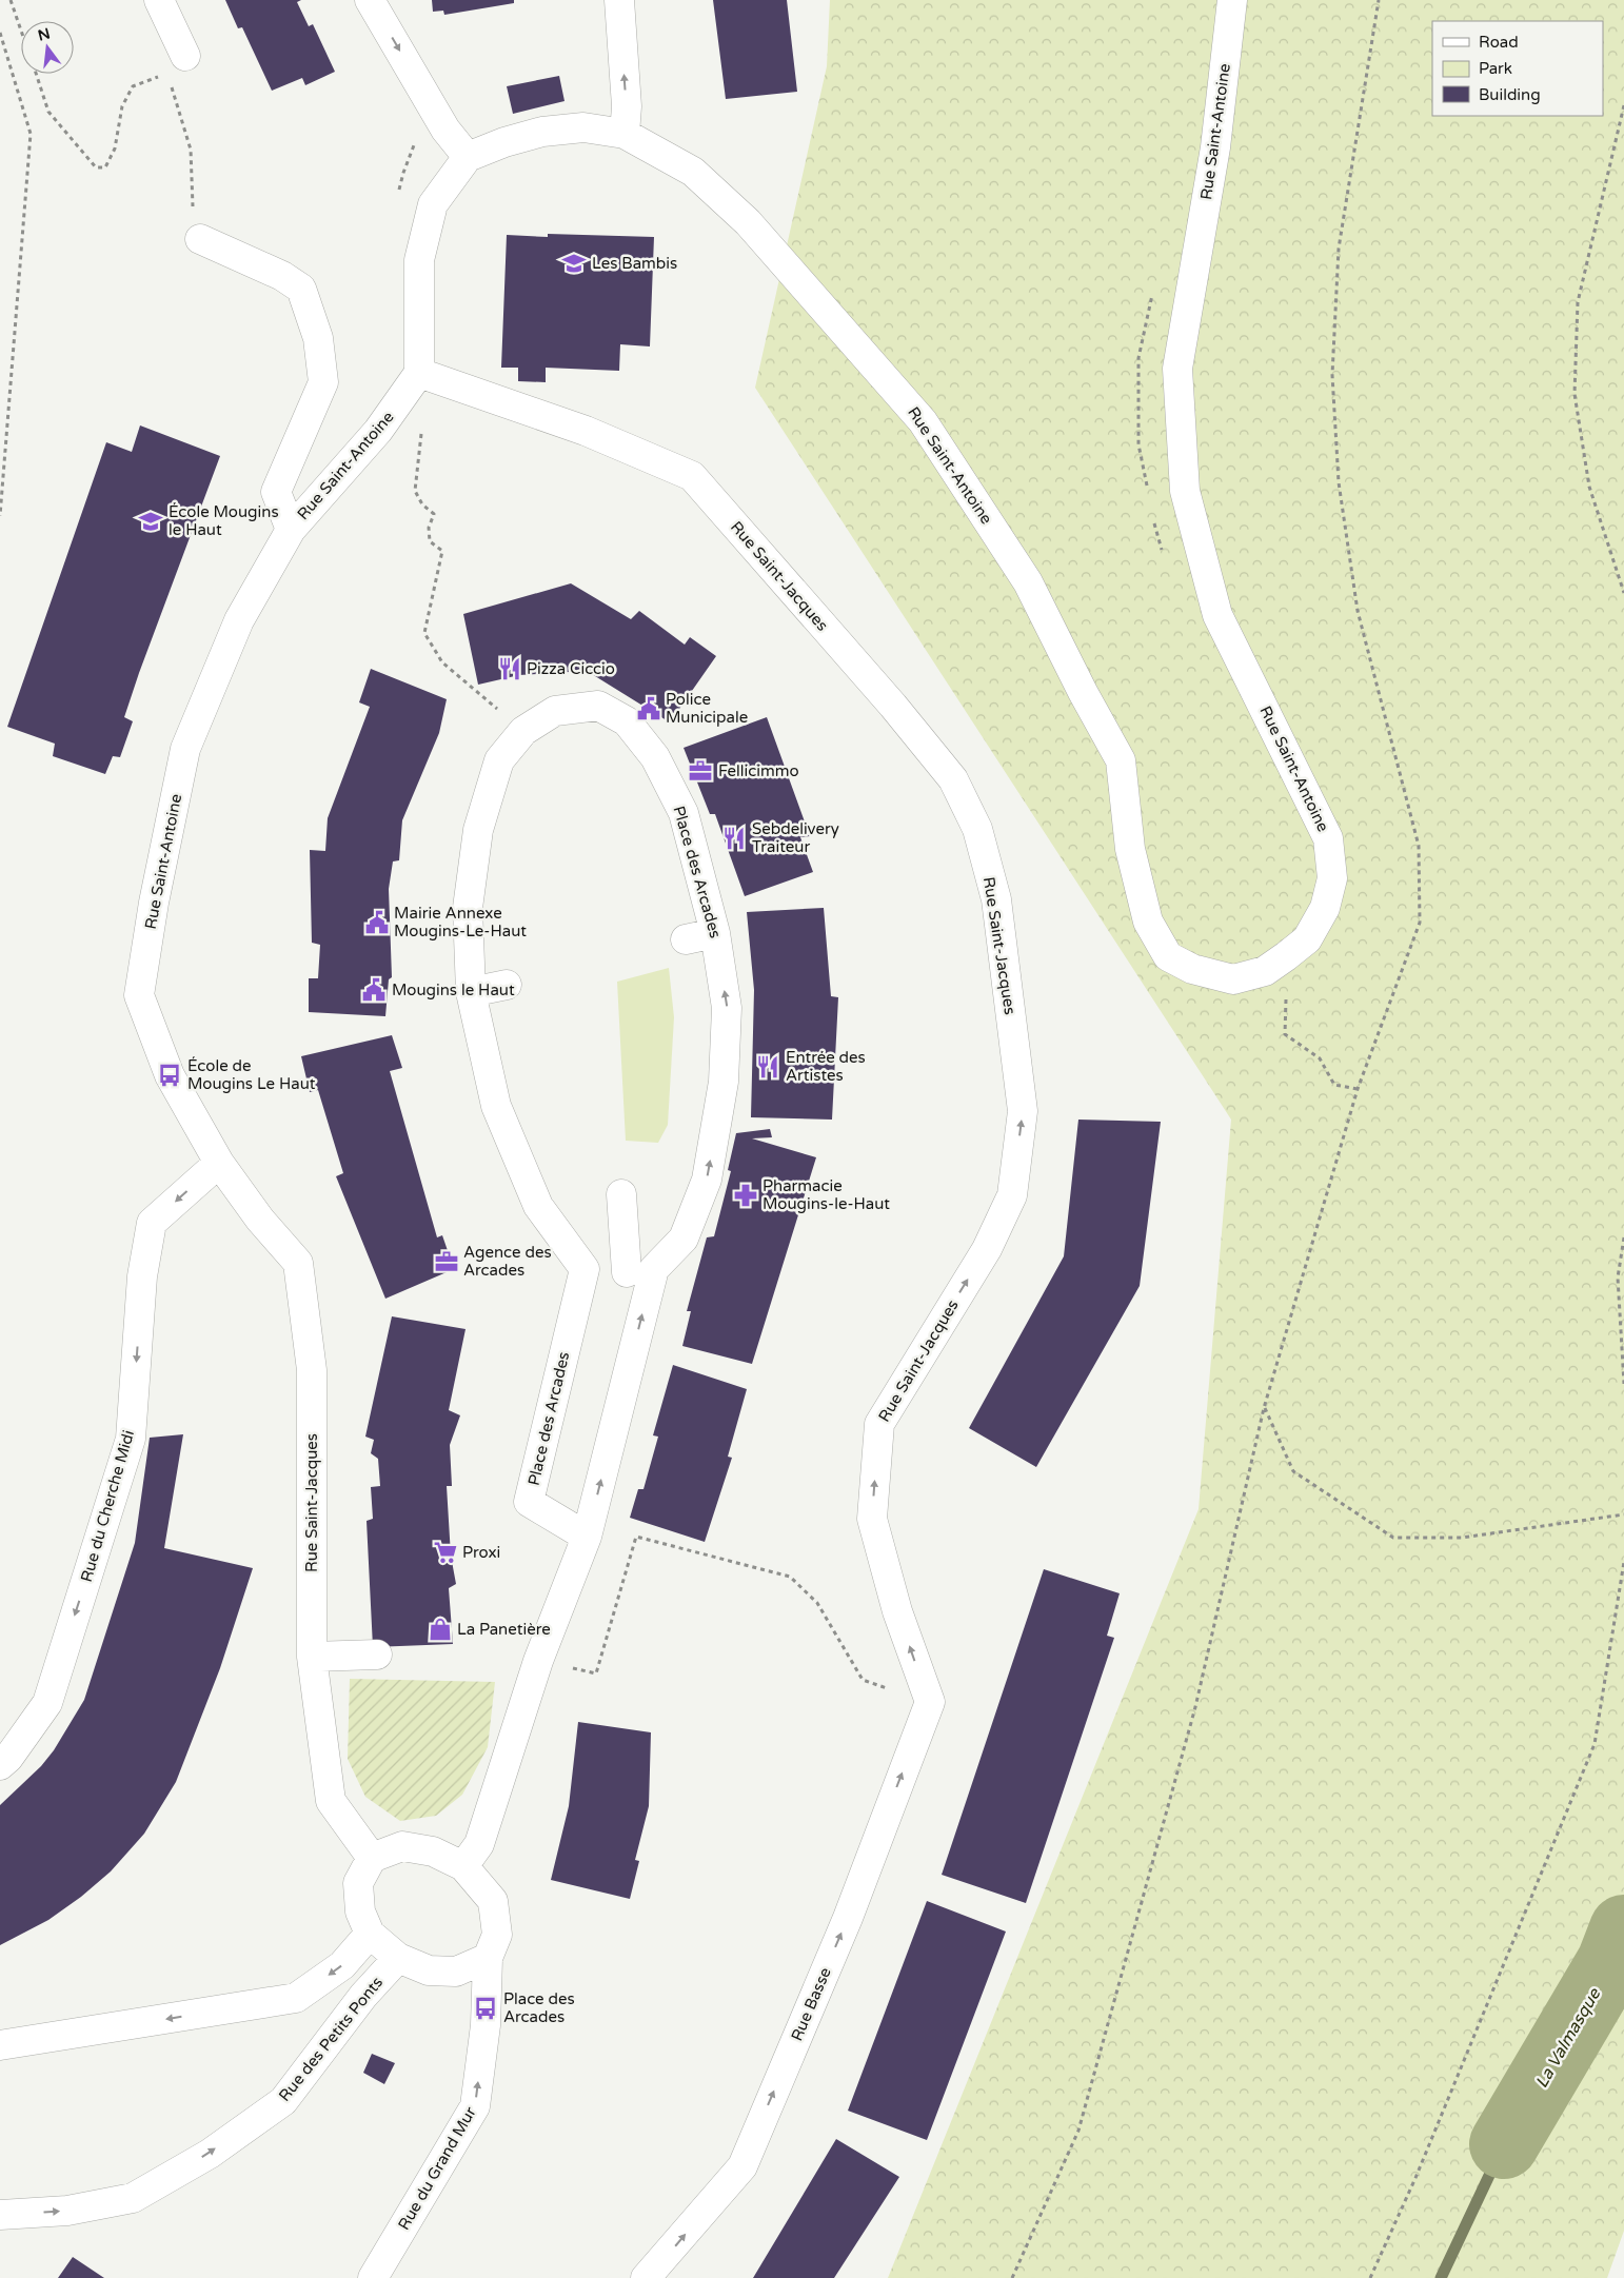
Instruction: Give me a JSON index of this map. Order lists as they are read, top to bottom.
{
  "streets": {
    "street": [
      "Rue Saint-Antoine",
      "Rue Saint-Jacques",
      "Place des Arcades",
      "Rue du Cherche Midi",
      "Rue Basse",
      "Rue des Petits Ponts",
      "Rue du Grand Mur"
    ]
  },
  "crossings": [
    ["Rue Saint-Antoine", "Rue Saint-Jacques"],
    ["Rue Saint-Antoine", "Rue du Cherche Midi"],
    ["Rue Saint-Jacques", "Place des Arcades"],
    ["Rue Saint-Jacques", "Rue du Cherche Midi"],
    ["Rue Saint-Jacques", "Rue Basse"],
    ["Rue Saint-Jacques", "Rue des Petits Ponts"],
    ["Rue Saint-Jacques", "Rue du Grand Mur"],
    ["Place des Arcades", "Rue des Petits Ponts"],
    ["Place des Arcades", "Rue du Grand Mur"],
    ["Rue des Petits Ponts", "Rue du Grand Mur"]
  ],
  "one_way": [
    "Rue Saint-Jacques",
    "Rue du Cherche Midi",
    "Rue Basse",
    "Rue du Grand Mur"
  ],
  "water": ["La Valmasque"],
  "places": {
    "school or university": ["Les Bambis", "École Mougins le Haut"],
    "restaurant": ["Pizza Ciccio", "Sebdelivery Traiteur", "Entrée des Artistes"],
    "public building": ["Police Municipale", "Mairie Annexe Mougins-Le-Haut", "Mougins le Haut"],
    "office": ["Fellicimmo", "Agence des Arcades"],
    "bus stop": ["École de Mougins Le Haut", "Place des Arcades"],
    "pharmacy": ["Pharmacie Mougins-le-Haut"],
    "supermarket": ["Proxi"],
    "shop": ["La Panetière"]
  },
  "legend": ["Road", "Park", "Building"],
  "north": "top"
}
